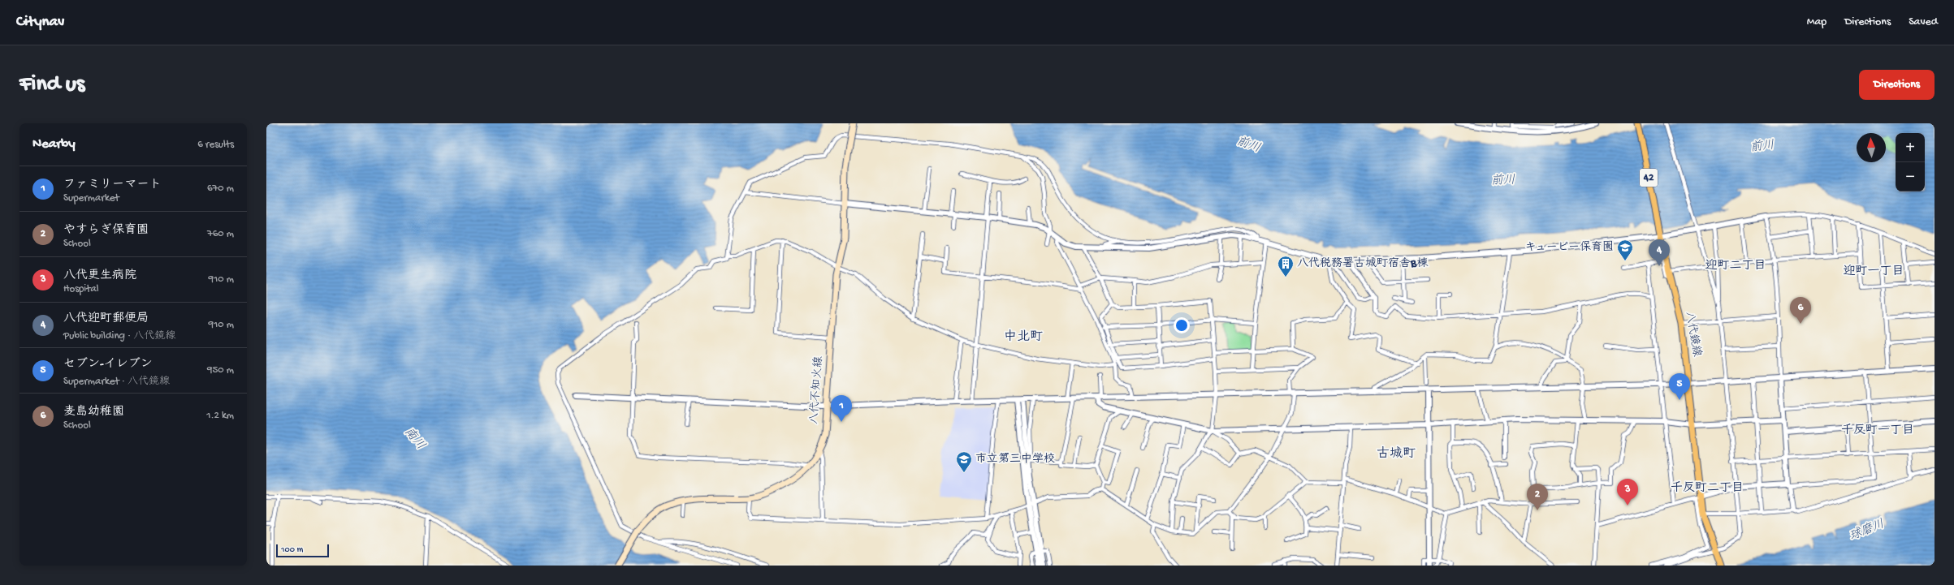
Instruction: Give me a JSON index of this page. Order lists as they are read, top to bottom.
{
  "streets": {
    "main road": ["42", "八代鏡線", "八代不知火線"]
  },
  "crossings": [
    ["42", "八代鏡線"]
  ],
  "districts": [
    "迎町二丁目",
    "迎町一丁目",
    "中北町",
    "千反町一丁目",
    "古城町",
    "千反町二丁目"
  ],
  "water": ["前川", "南川", "球磨川"],
  "places": {
    "school or university": ["キューピー保育園", "市立第三中学校"],
    "building": ["八代税務署古城町宿舎B棟"]
  },
  "scale_bar": "100 m",
  "north": "top",
  "page": {
    "header": "Citynav",
    "nav": ["Map", "Directions", "Saved"],
    "buttons": "Directions",
    "title": "Find us",
    "heading": ["Nearby", "6 results"],
    "map_buttons": ["+", "−"],
    "list": [
      {
        "mark": "1",
        "name": "ファミリーマート",
        "note": "Supermarket",
        "value": "670 m"
      },
      {
        "mark": "2",
        "name": "やすらぎ保育園",
        "note": "School",
        "value": "760 m"
      },
      {
        "mark": "3",
        "name": "八代更生病院",
        "note": "Hospital",
        "value": "910 m"
      },
      {
        "mark": "4",
        "name": "八代迎町郵便局",
        "note": "Public building · 八代鏡線",
        "value": "910 m"
      },
      {
        "mark": "5",
        "name": "セブン-イレブン",
        "note": "Supermarket · 八代鏡線",
        "value": "950 m"
      },
      {
        "mark": "6",
        "name": "麦島幼稚園",
        "note": "School",
        "value": "1.2 km"
      }
    ],
    "pins": [
      "4",
      "6",
      "5",
      "1",
      "3",
      "2"
    ],
    "scale": "100 m"
  }
}
